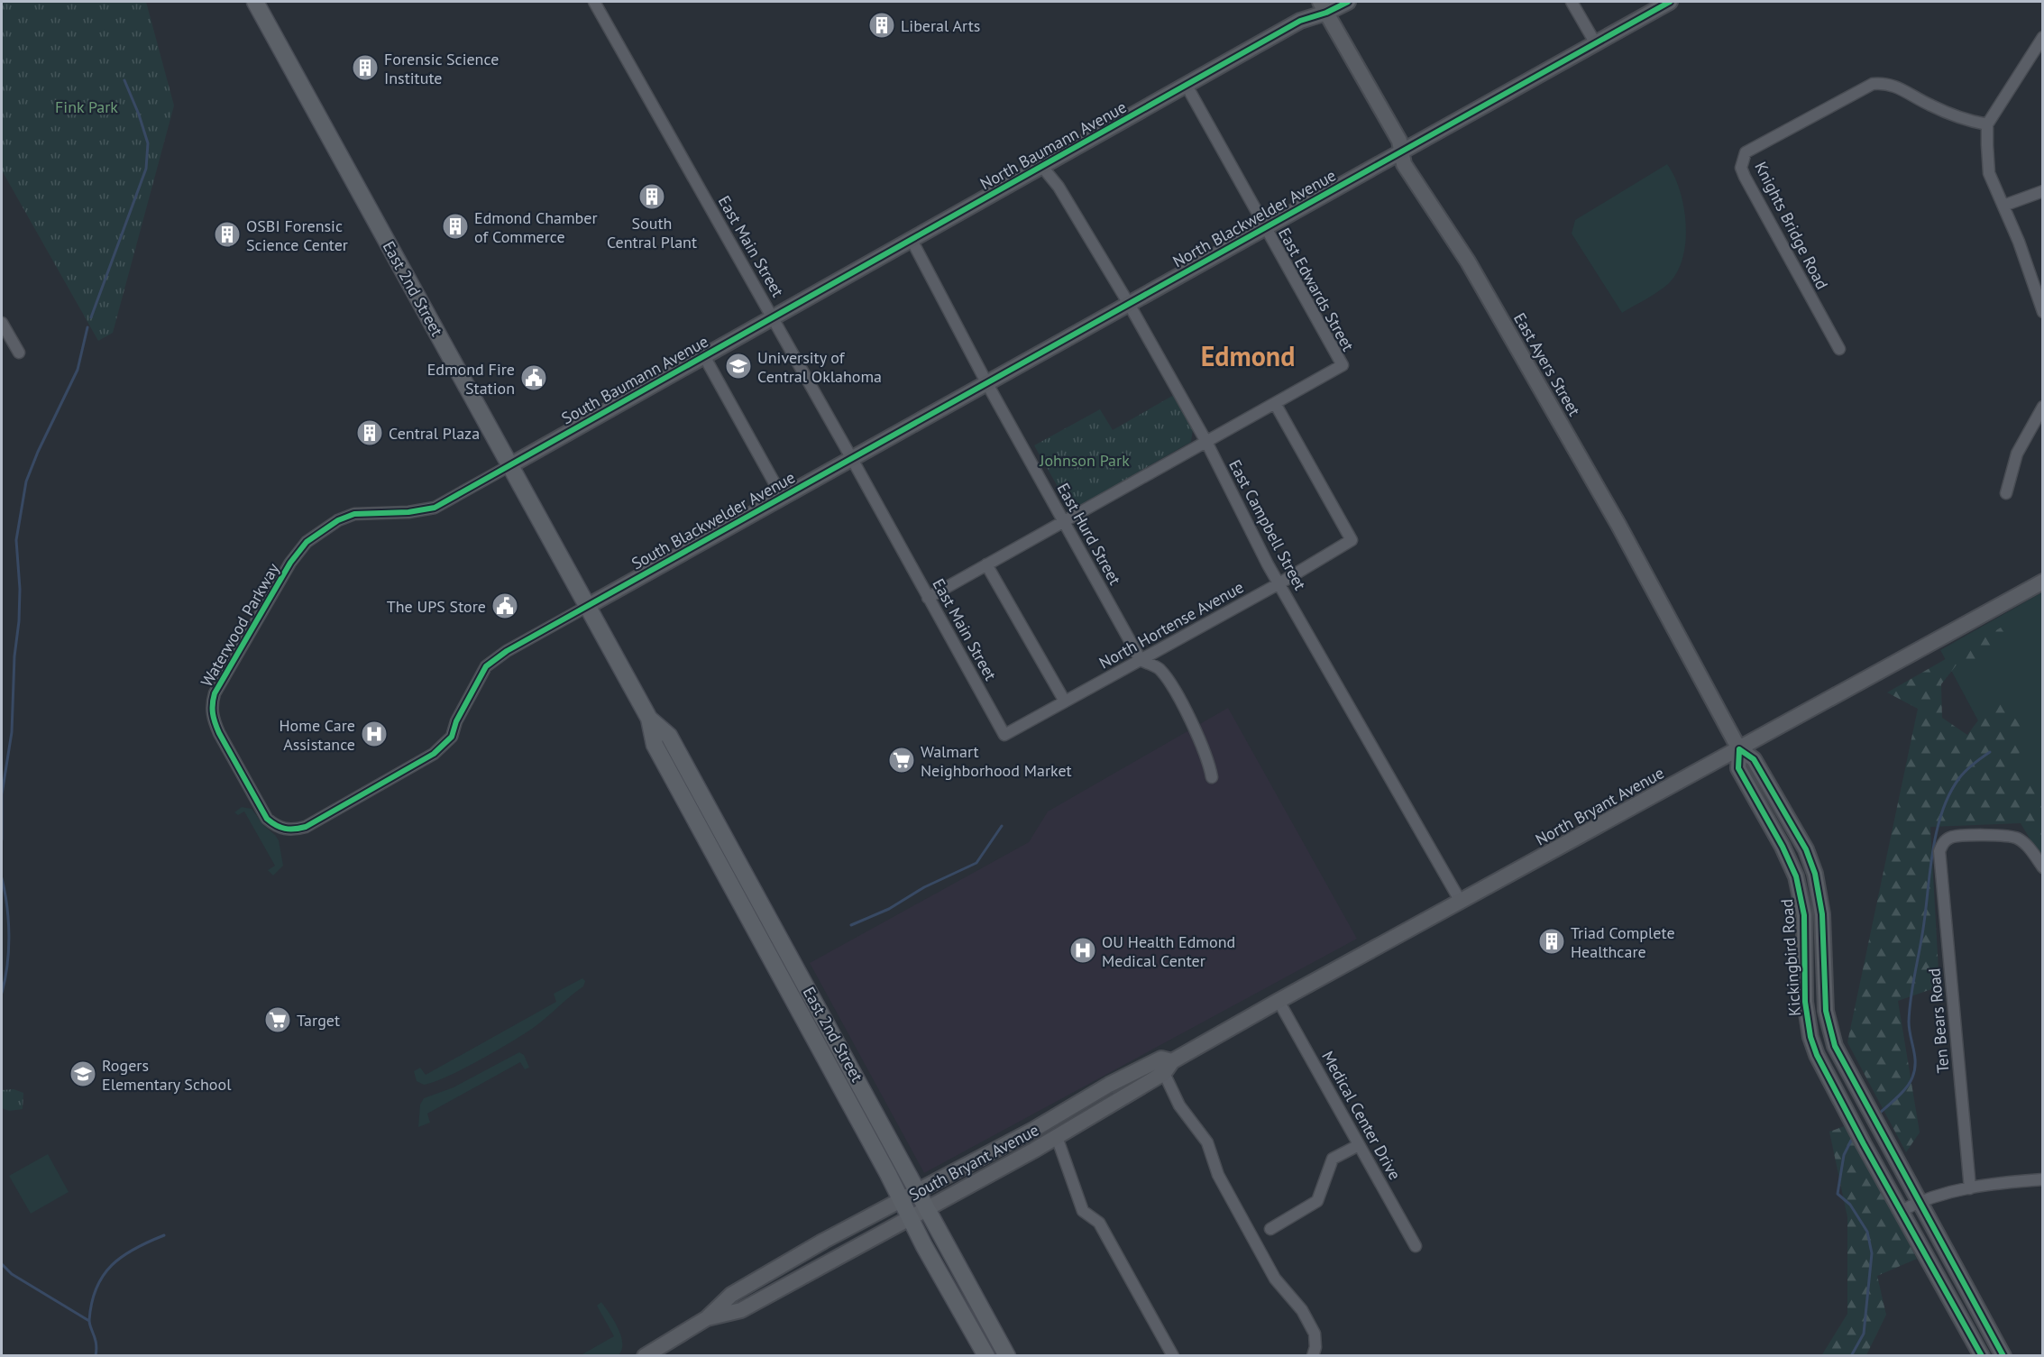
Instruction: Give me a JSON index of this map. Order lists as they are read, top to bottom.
{
  "streets": {
    "main road": ["East 2nd Street"],
    "street": [
      "North Baumann Avenue",
      "North Blackwelder Avenue",
      "Knights Bridge Road",
      "East Main Street",
      "East Edwards Street",
      "East Ayers Street",
      "South Baumann Avenue",
      "South Blackwelder Avenue",
      "East Campbell Street",
      "East Hurd Street",
      "Waterwood Parkway",
      "North Hortense Avenue",
      "North Bryant Avenue",
      "Kickingbird Road",
      "Ten Bears Road",
      "Medical Center Drive",
      "South Bryant Avenue"
    ]
  },
  "crossings": [
    ["North Baumann Avenue", "East Main Street"],
    ["North Baumann Avenue", "East Edwards Street"],
    ["North Baumann Avenue", "East Ayers Street"],
    ["North Baumann Avenue", "South Baumann Avenue"],
    ["North Baumann Avenue", "East Campbell Street"],
    ["North Baumann Avenue", "East Hurd Street"],
    ["North Blackwelder Avenue", "East Main Street"],
    ["North Blackwelder Avenue", "East Edwards Street"],
    ["North Blackwelder Avenue", "East Ayers Street"],
    ["North Blackwelder Avenue", "South Blackwelder Avenue"],
    ["North Blackwelder Avenue", "East Campbell Street"],
    ["North Blackwelder Avenue", "East Hurd Street"],
    ["East Main Street", "South Baumann Avenue"],
    ["East Main Street", "South Blackwelder Avenue"],
    ["East Main Street", "North Hortense Avenue"],
    ["East 2nd Street", "South Baumann Avenue"],
    ["East 2nd Street", "South Blackwelder Avenue"],
    ["East 2nd Street", "Waterwood Parkway"],
    ["East 2nd Street", "South Bryant Avenue"],
    ["East Edwards Street", "North Hortense Avenue"],
    ["East Ayers Street", "North Bryant Avenue"],
    ["East Ayers Street", "Kickingbird Road"],
    ["South Baumann Avenue", "Waterwood Parkway"],
    ["South Blackwelder Avenue", "Waterwood Parkway"],
    ["East Campbell Street", "North Hortense Avenue"],
    ["East Campbell Street", "North Bryant Avenue"],
    ["East Hurd Street", "North Hortense Avenue"],
    ["North Bryant Avenue", "Kickingbird Road"],
    ["North Bryant Avenue", "Medical Center Drive"],
    ["North Bryant Avenue", "South Bryant Avenue"]
  ],
  "districts": ["Edmond"],
  "parks": ["Fink Park", "Johnson Park"],
  "places": {
    "building": [
      "Liberal Arts",
      "Forensic Science Institute",
      "South Central Plant",
      "Edmond Chamber of Commerce",
      "OSBI Forensic Science Center",
      "Central Plaza",
      "Triad Complete Healthcare"
    ],
    "school or university": ["University of Central Oklahoma", "Rogers Elementary School"],
    "public building": ["Edmond Fire Station", "The UPS Store"],
    "hospital": ["Home Care Assistance", "OU Health Edmond Medical Center"],
    "supermarket": ["Walmart Neighborhood Market", "Target"]
  }
}
